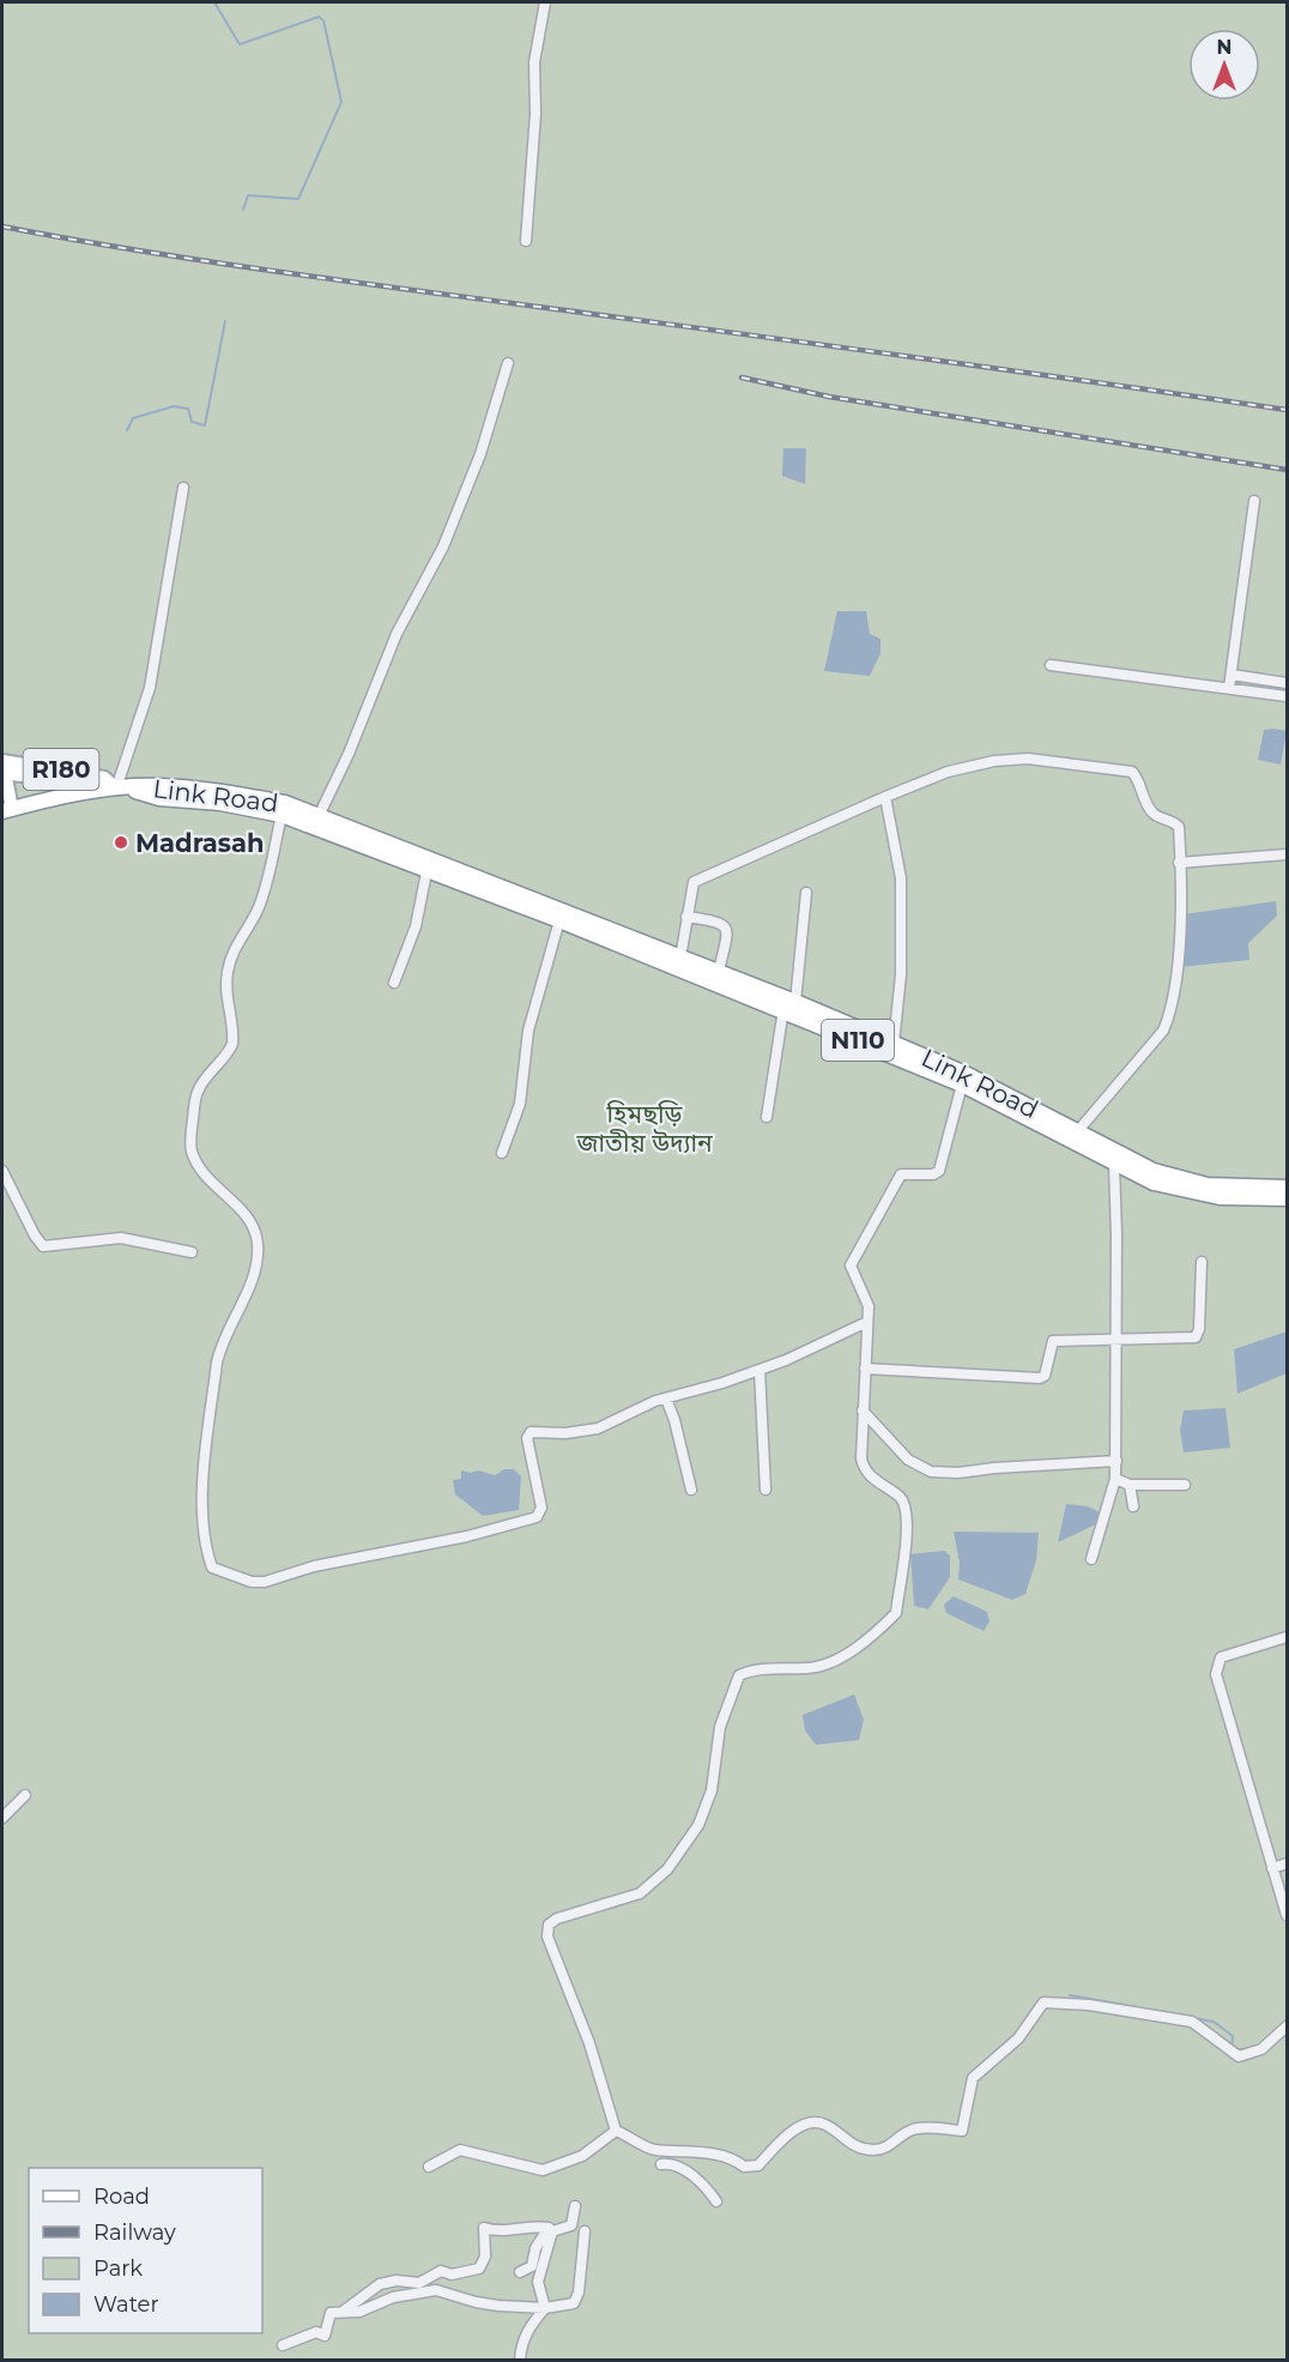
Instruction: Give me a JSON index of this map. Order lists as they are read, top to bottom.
{
  "streets": {
    "highway": ["Link Road", "N110"],
    "main road": ["R180"]
  },
  "crossings": [
    ["R180", "Link Road"],
    ["R180", "N110"],
    ["Link Road", "N110"]
  ],
  "parks": ["হিমছড়ি জাতীয় উদ্যান"],
  "places": ["Madrasah"],
  "legend": [
    "Road",
    "Railway",
    "Park",
    "Water"
  ],
  "north": "top"
}
